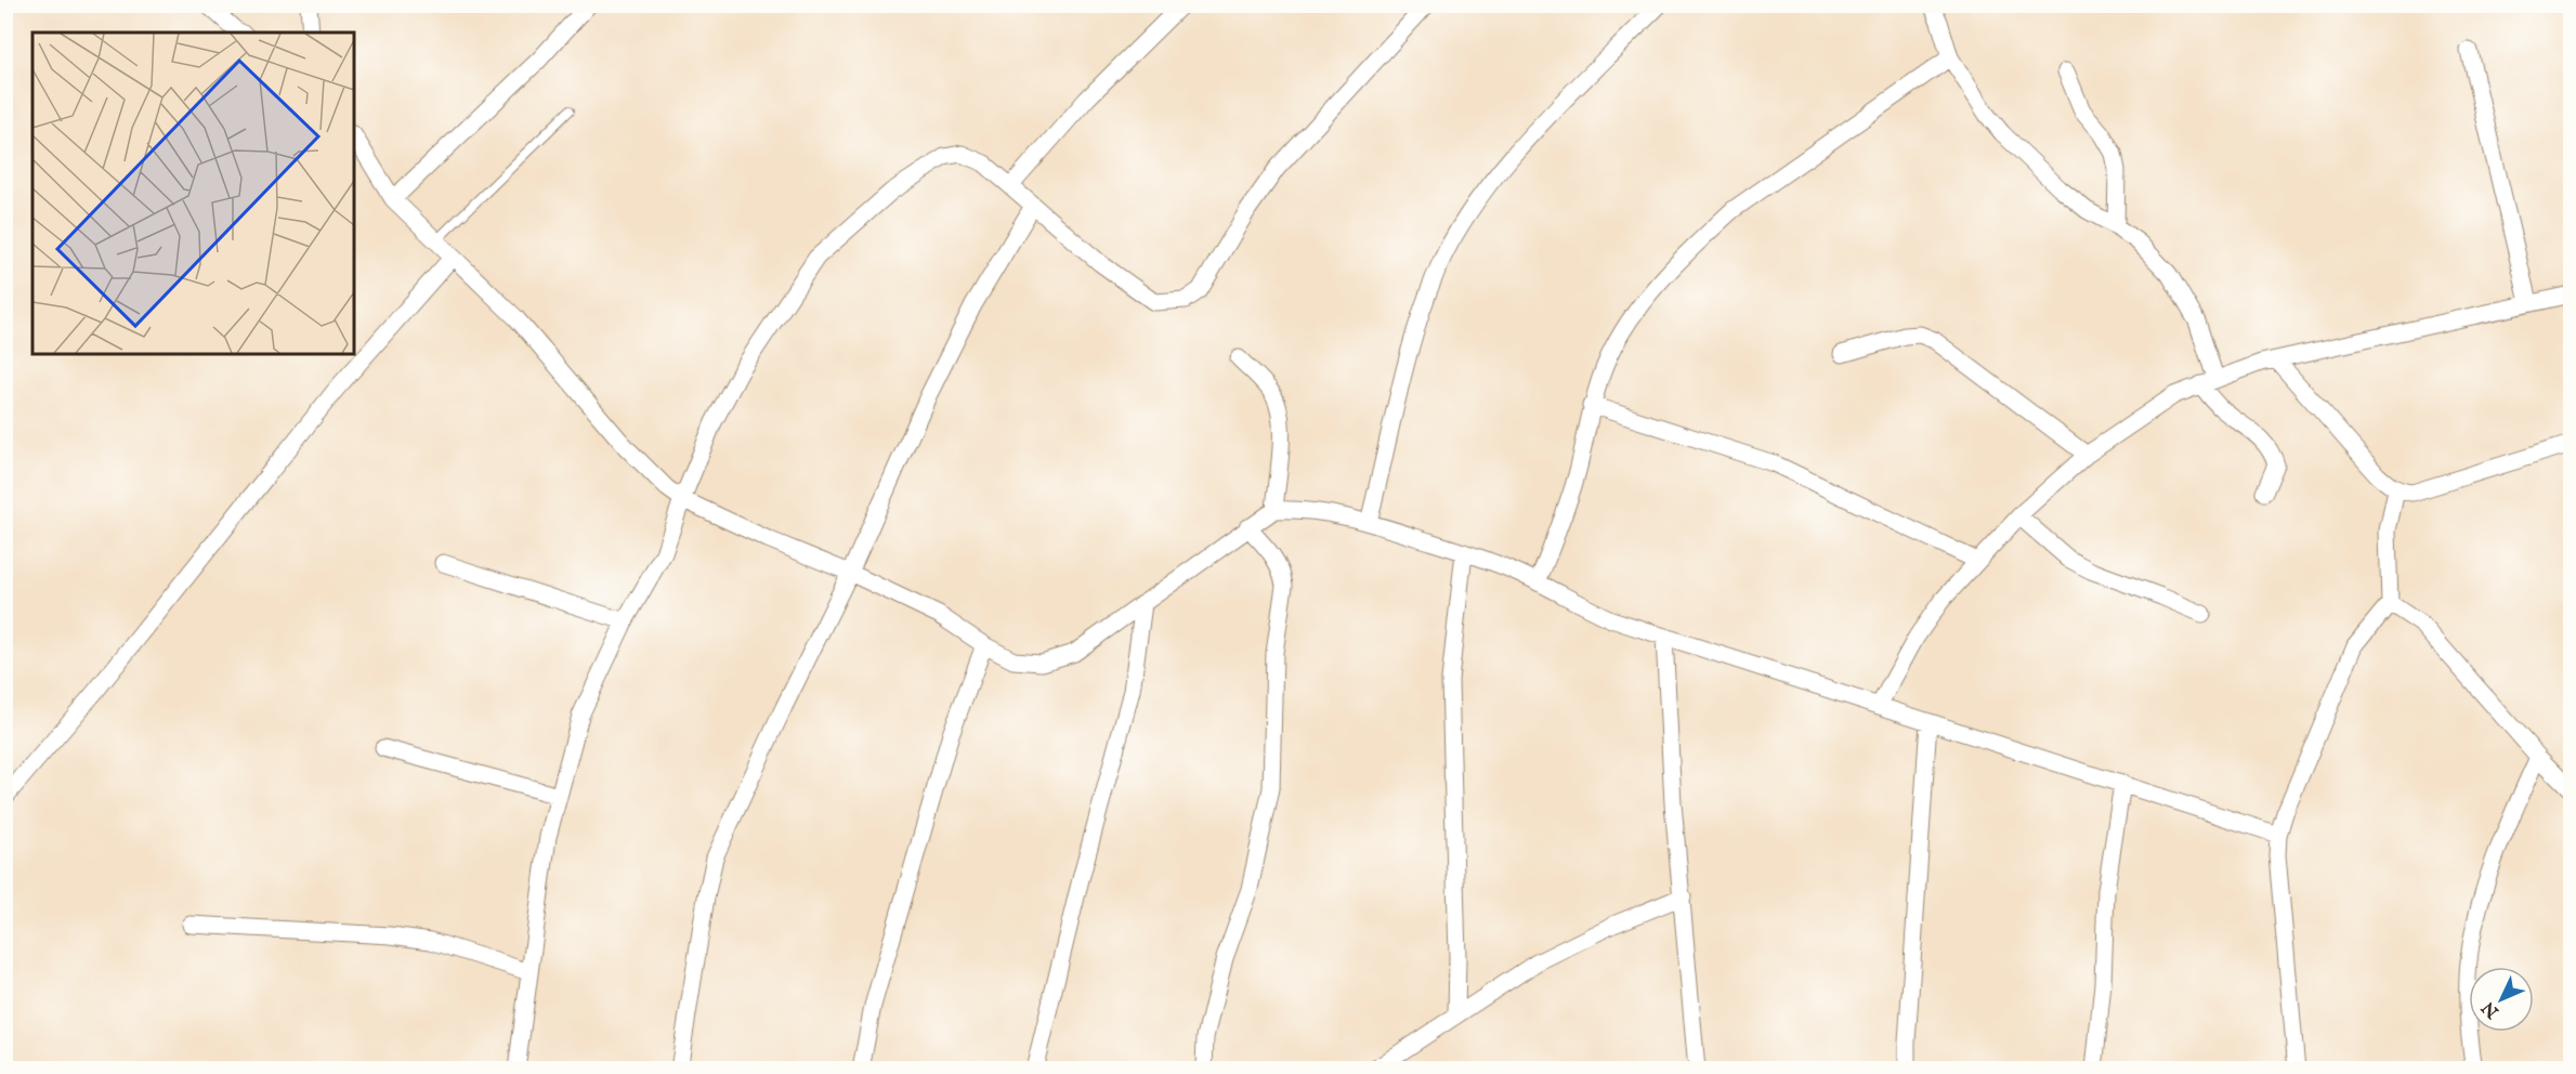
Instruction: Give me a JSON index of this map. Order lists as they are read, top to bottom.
{
  "north": "bottom left"
}
